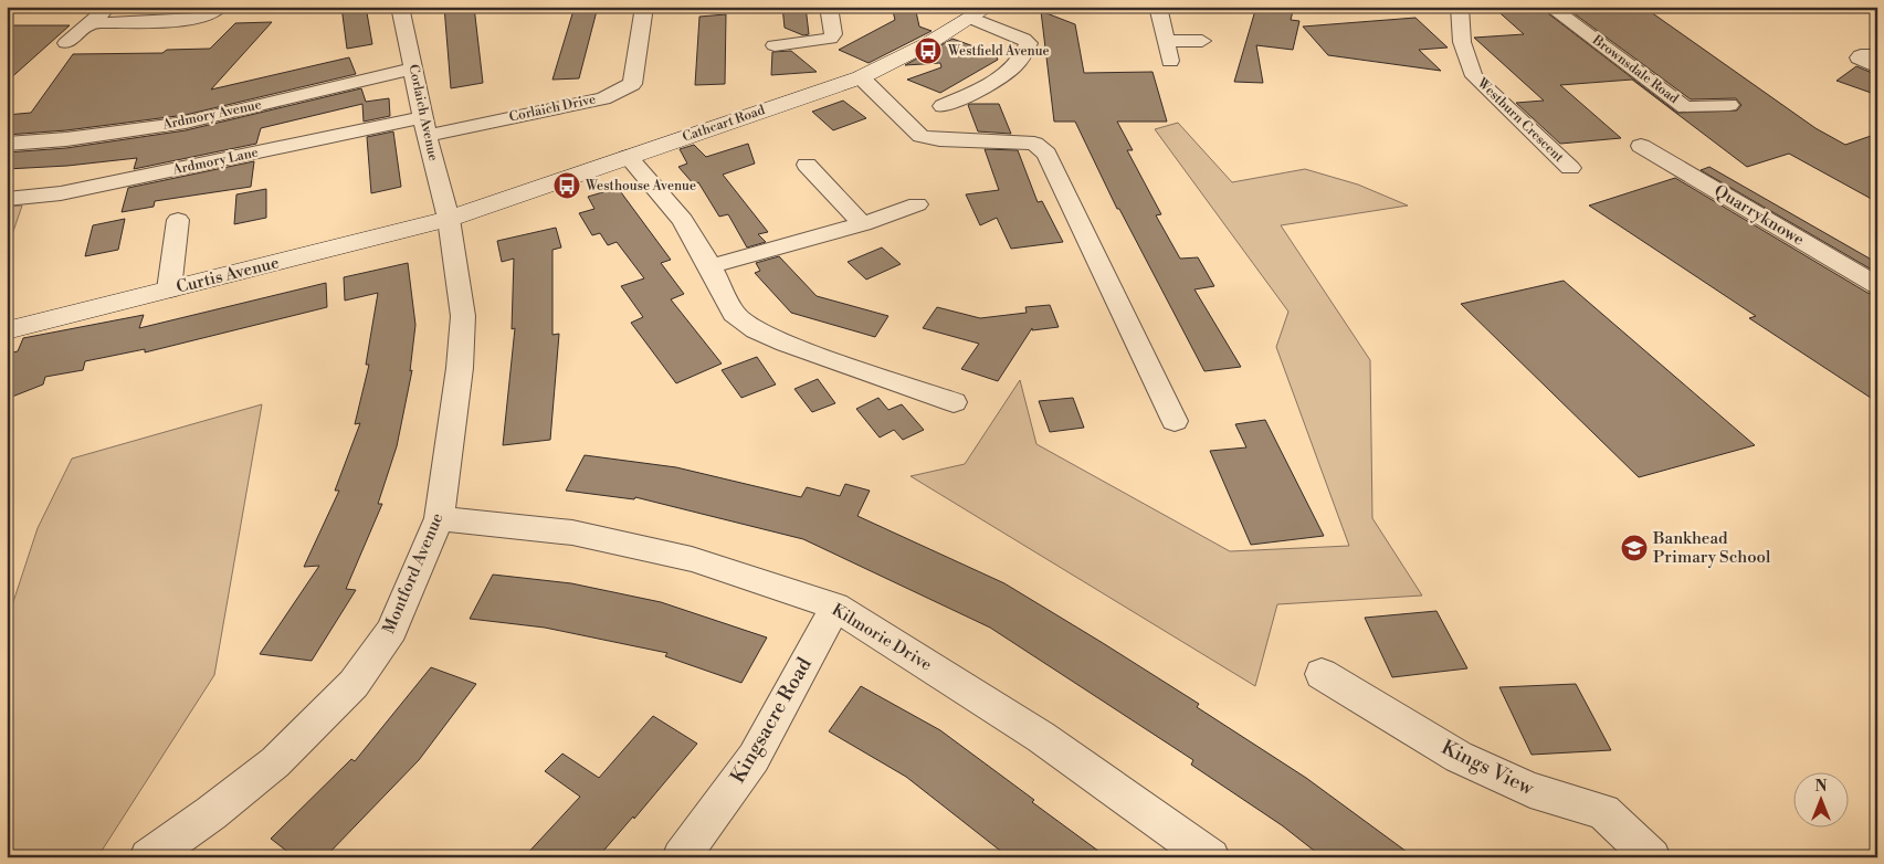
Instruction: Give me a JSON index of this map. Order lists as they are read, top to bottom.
{
  "streets": {
    "street": [
      "Brownsdale Road",
      "Corlaich Drive",
      "Corlaich Avenue",
      "Ardmory Avenue",
      "Westburn Crescent",
      "Cathcart Road",
      "Ardmory Lane",
      "Quarryknowe",
      "Curtis Avenue",
      "Montford Avenue",
      "Kilmorie Drive",
      "Kingsacre Road",
      "Kings View"
    ]
  },
  "crossings": [
    ["Corlaich Drive", "Corlaich Avenue"],
    ["Corlaich Drive", "Ardmory Lane"],
    ["Corlaich Avenue", "Ardmory Avenue"],
    ["Corlaich Avenue", "Cathcart Road"],
    ["Corlaich Avenue", "Ardmory Lane"],
    ["Corlaich Avenue", "Curtis Avenue"],
    ["Corlaich Avenue", "Montford Avenue"],
    ["Cathcart Road", "Curtis Avenue"],
    ["Cathcart Road", "Montford Avenue"],
    ["Curtis Avenue", "Montford Avenue"],
    ["Montford Avenue", "Kilmorie Drive"],
    ["Kilmorie Drive", "Kingsacre Road"]
  ],
  "places": {
    "bus stop": ["Westfield Avenue", "Westhouse Avenue"],
    "school or university": ["Bankhead Primary School"]
  },
  "north": "top"
}
